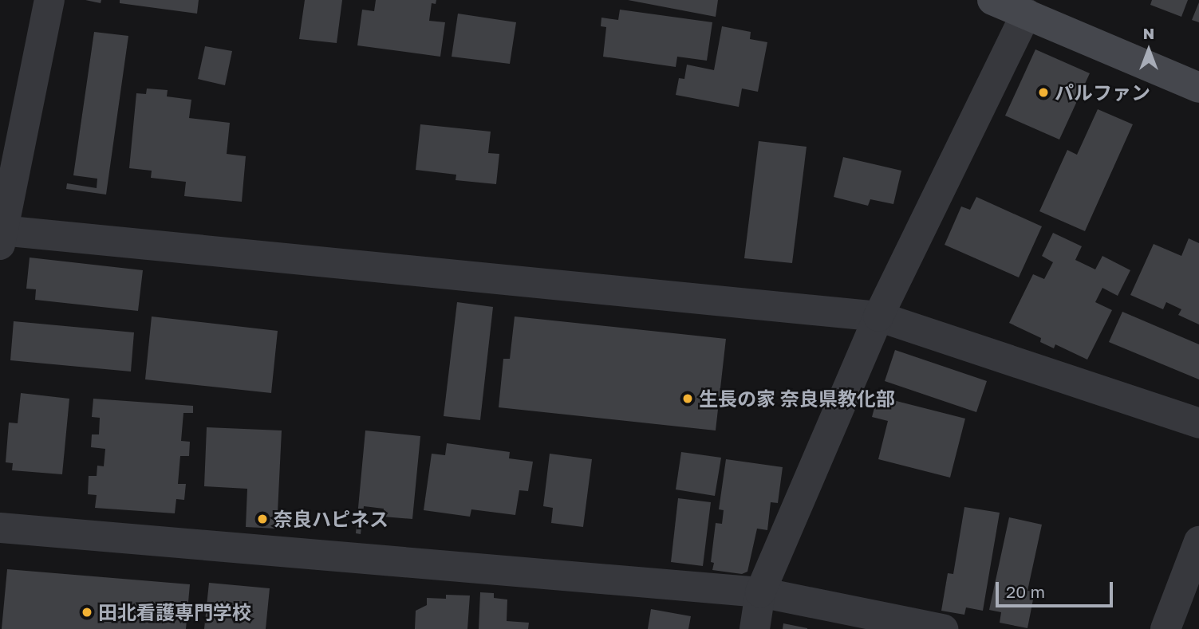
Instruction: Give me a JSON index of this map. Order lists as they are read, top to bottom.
{
  "places": [
    "パルファン",
    "生長の家 奈良県教化部",
    "奈良ハピネス",
    "田北看護専門学校"
  ],
  "scale_bar": "20 m",
  "north": "top"
}
